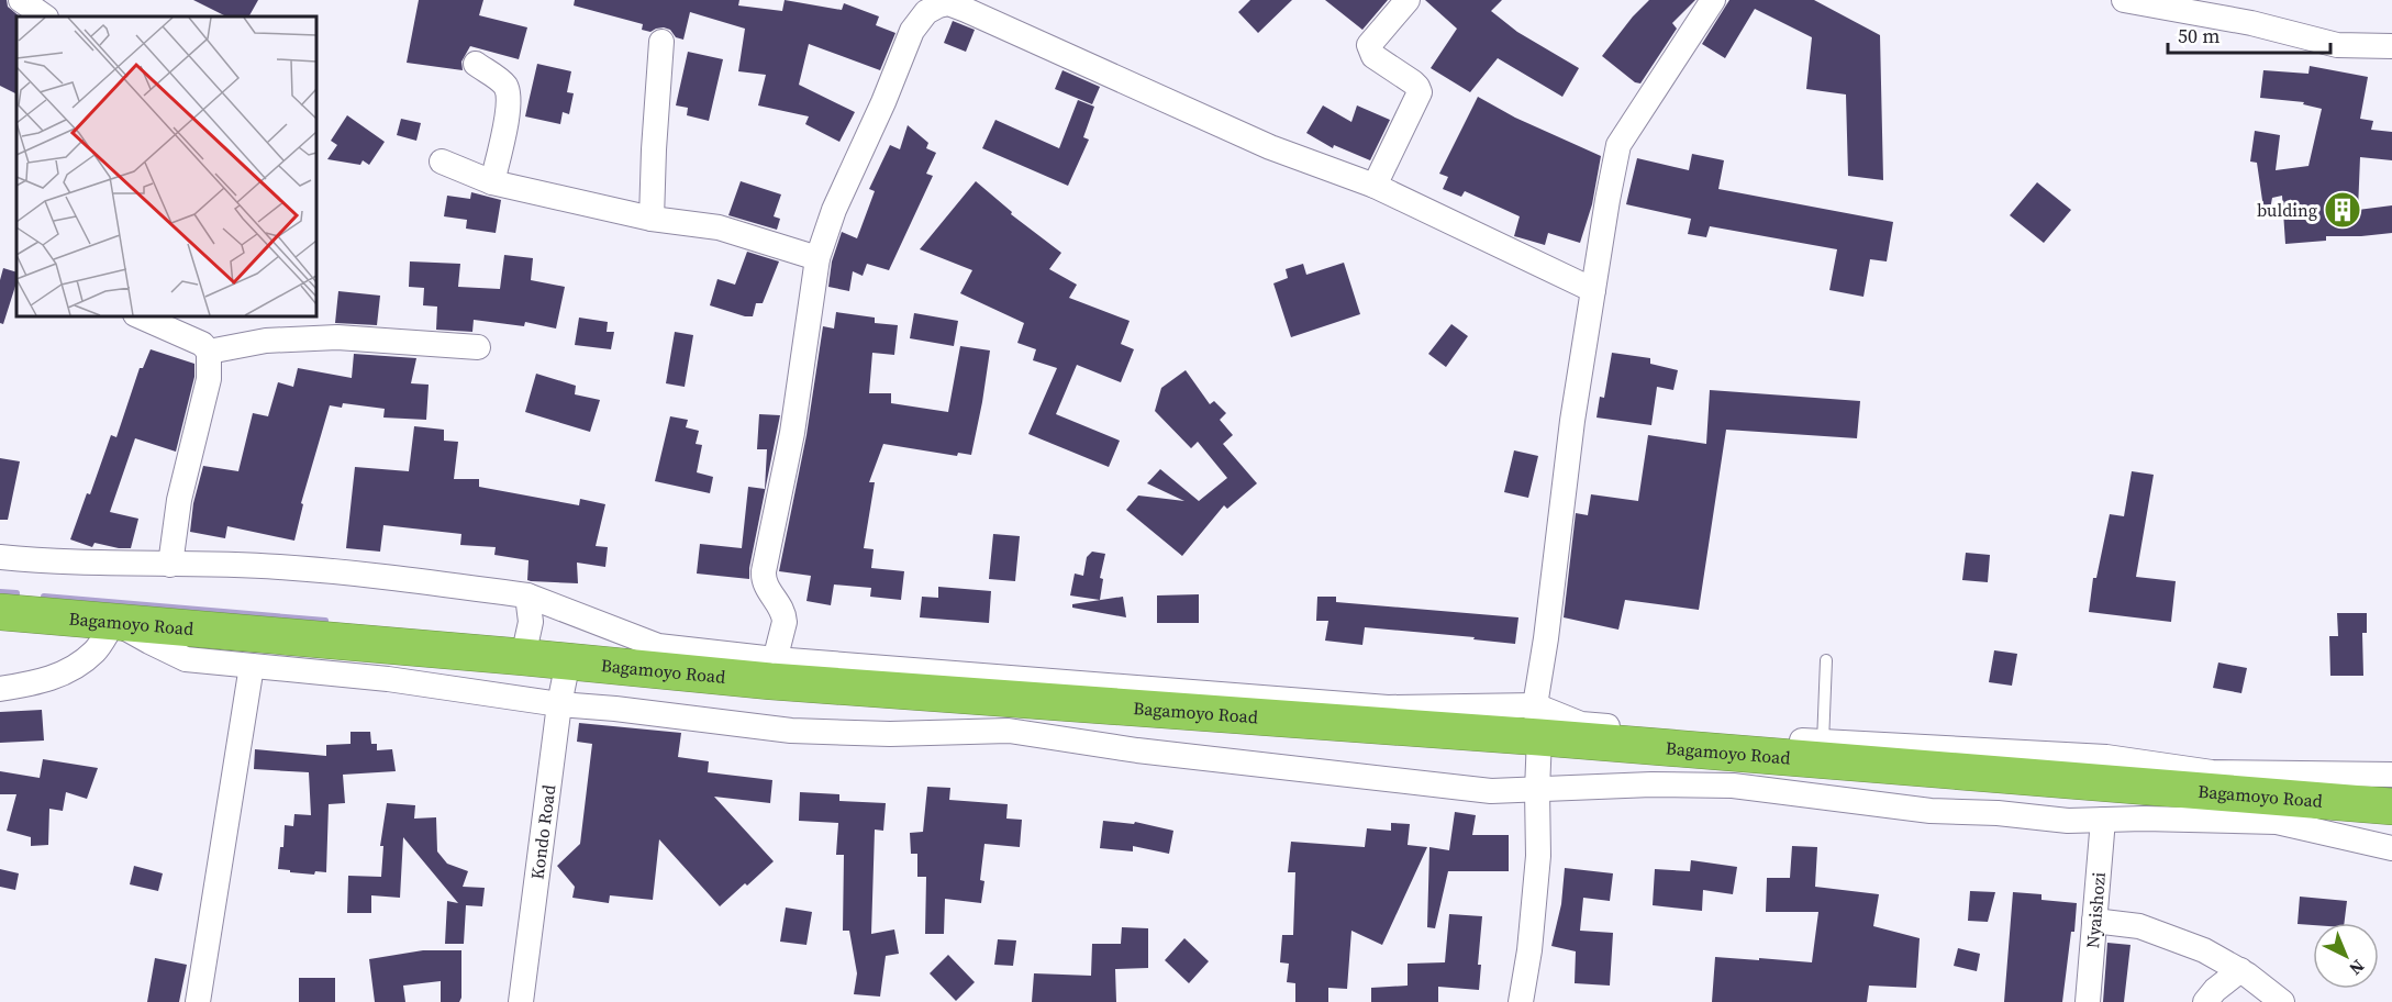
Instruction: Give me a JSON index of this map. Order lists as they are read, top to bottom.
{
  "streets": {
    "highway": ["Bagamoyo Road"],
    "street": ["Kondo Road", "Nyaishozi"]
  },
  "crossings": [
    ["Bagamoyo Road", "Kondo Road"]
  ],
  "places": {
    "building": ["bulding"]
  },
  "scale_bar": "50 m",
  "north": "bottom right"
}
